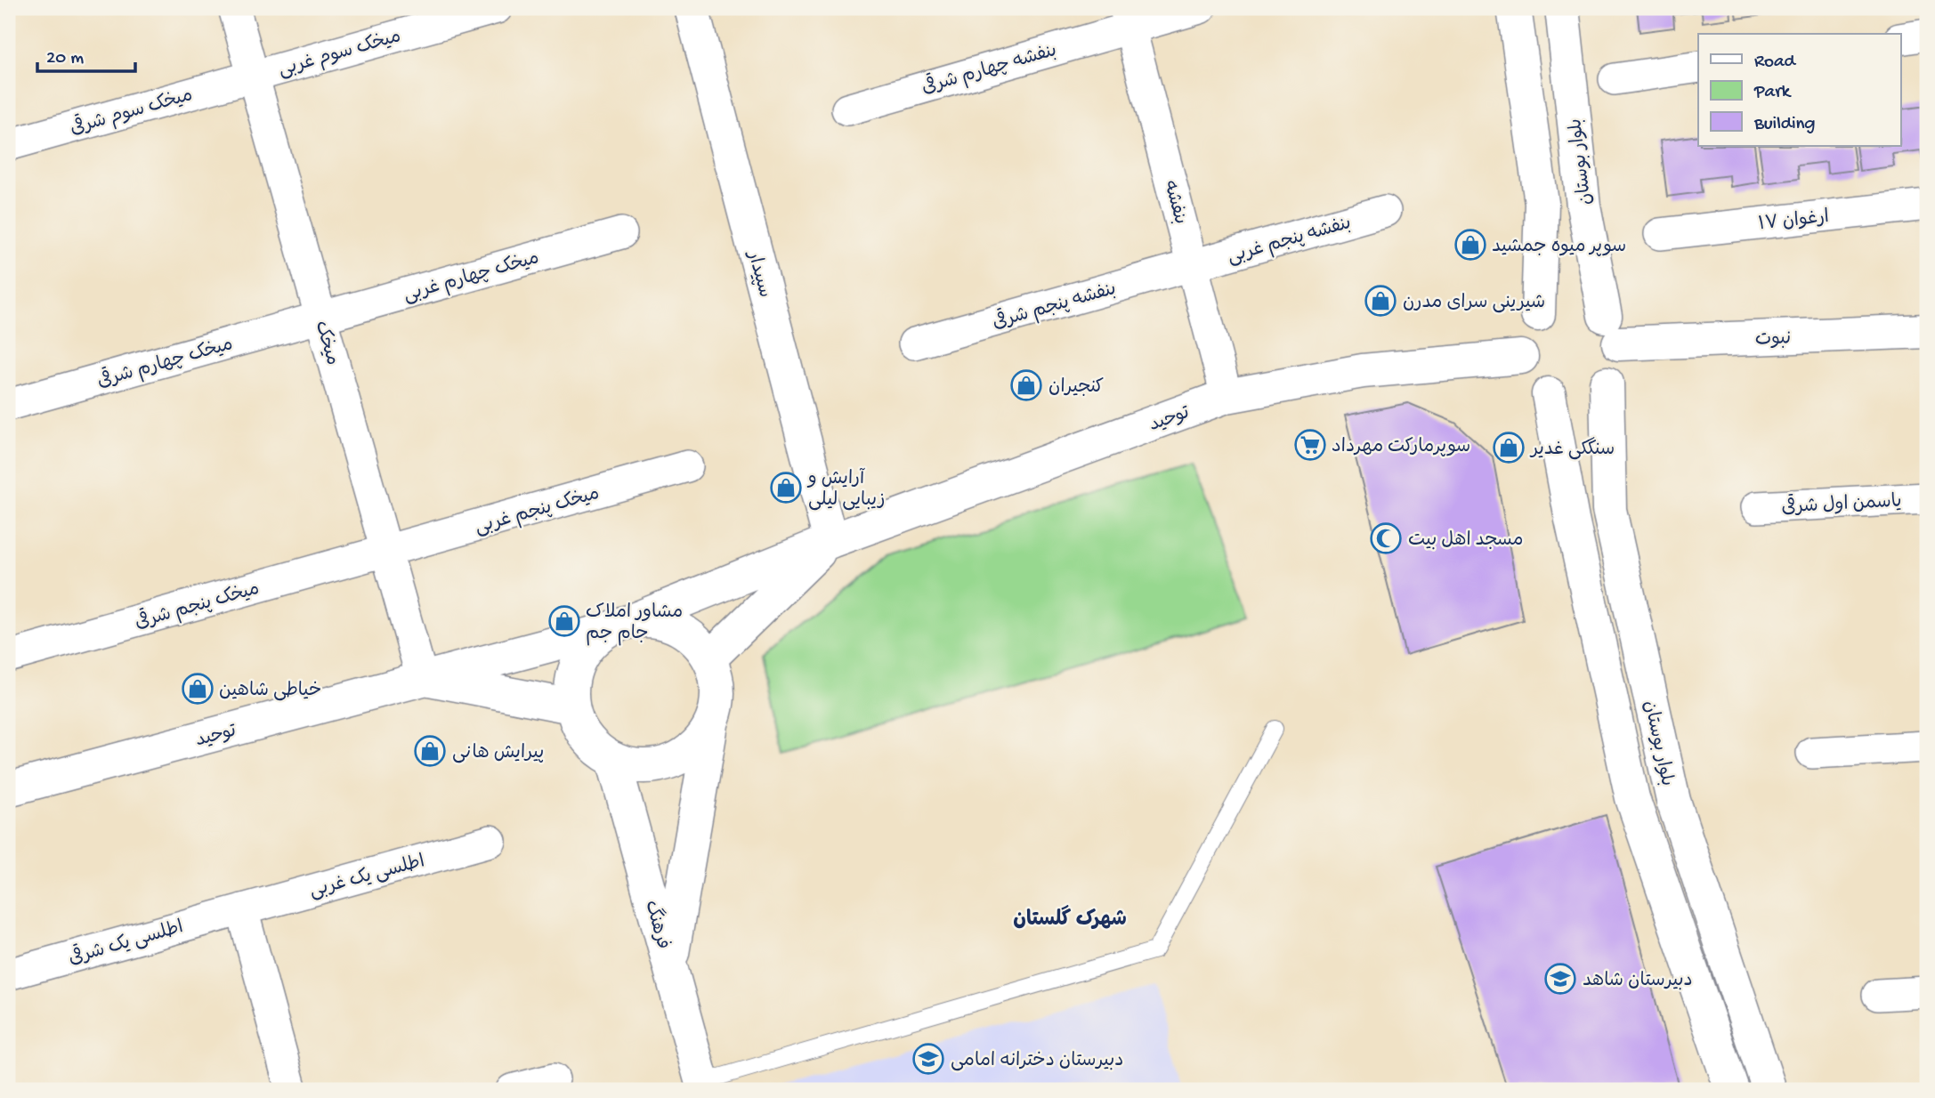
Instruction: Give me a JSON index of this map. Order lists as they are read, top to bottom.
{
  "streets": {
    "street": [
      "میخک سوم غربی",
      "بنفشه چهارم شرقی",
      "میخک سوم شرقی",
      "بلوار بوستان",
      "بنفشه",
      "ارغوان ۱۷",
      "بنفشه پنجم غربی",
      "سپیدار",
      "میخک چهارم غربی",
      "بنفشه پنجم شرقی",
      "نبوت",
      "میخک",
      "میخک چهارم شرقی",
      "توحید",
      "یاسمن اول شرقی",
      "میخک پنجم غربی",
      "میخک پنجم شرقی",
      "اطلسی یک غربی",
      "فرهنگ",
      "اطلسی یک شرقی"
    ]
  },
  "crossings": [
    ["میخک سوم غربی", "میخک سوم شرقی"],
    ["میخک سوم غربی", "میخک"],
    ["بنفشه چهارم شرقی", "بنفشه"],
    ["میخک سوم شرقی", "میخک"],
    ["بلوار بوستان", "نبوت"],
    ["بلوار بوستان", "توحید"],
    ["بنفشه", "بنفشه پنجم غربی"],
    ["بنفشه", "بنفشه پنجم شرقی"],
    ["بنفشه", "توحید"],
    ["بنفشه پنجم غربی", "بنفشه پنجم شرقی"],
    ["سپیدار", "توحید"],
    ["میخک چهارم غربی", "میخک"],
    ["میخک چهارم غربی", "میخک چهارم شرقی"],
    ["نبوت", "توحید"],
    ["میخک", "میخک چهارم شرقی"],
    ["میخک", "توحید"],
    ["میخک", "میخک پنجم غربی"],
    ["میخک", "میخک پنجم شرقی"],
    ["توحید", "فرهنگ"],
    ["میخک پنجم غربی", "میخک پنجم شرقی"],
    ["اطلسی یک غربی", "اطلسی یک شرقی"]
  ],
  "districts": ["شهرک گلستان"],
  "places": {
    "shop": [
      "سوپر میوه جمشید",
      "شیرینی سرای مدرن",
      "کنجیران",
      "سنگکی غدیر",
      "آرایش و زیبایی لیلی",
      "مشاور املاک جام جم",
      "خیاطی شاهین",
      "پیرایش هانی"
    ],
    "supermarket": ["سوپرمارکت مهرداد"],
    "mosque": ["مسجد اهل بیت"],
    "school or university": ["دبیرستان شاهد", "دبیرستان دخترانه امامی"]
  },
  "legend": ["Road", "Park", "Building"],
  "scale_bar": "20 m"
}
